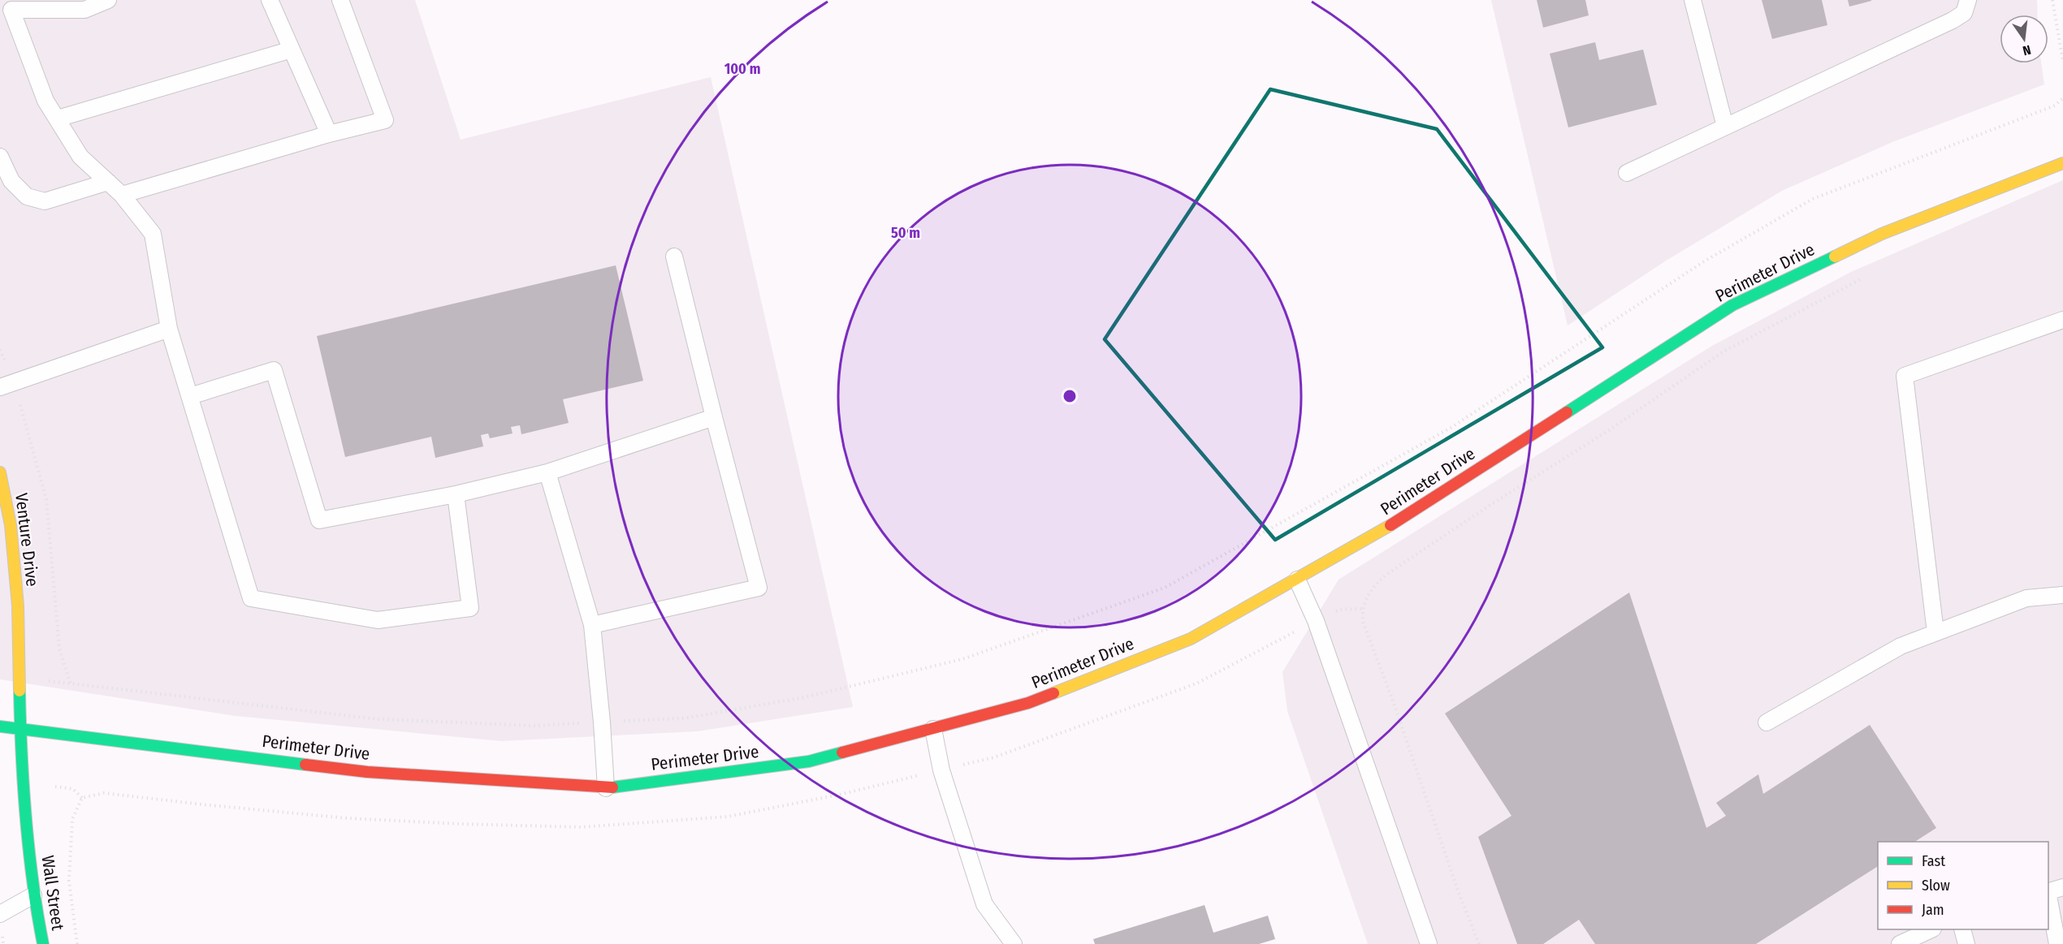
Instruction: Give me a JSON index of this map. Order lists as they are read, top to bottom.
{
  "streets": {
    "main road": ["Perimeter Drive", "Venture Drive", "Wall Street"]
  },
  "crossings": [
    ["Perimeter Drive", "Venture Drive"],
    ["Perimeter Drive", "Wall Street"],
    ["Venture Drive", "Wall Street"]
  ],
  "legend": ["Fast", "Slow", "Jam"],
  "north": "bottom",
  "rings": ["100 m", "50 m"]
}
